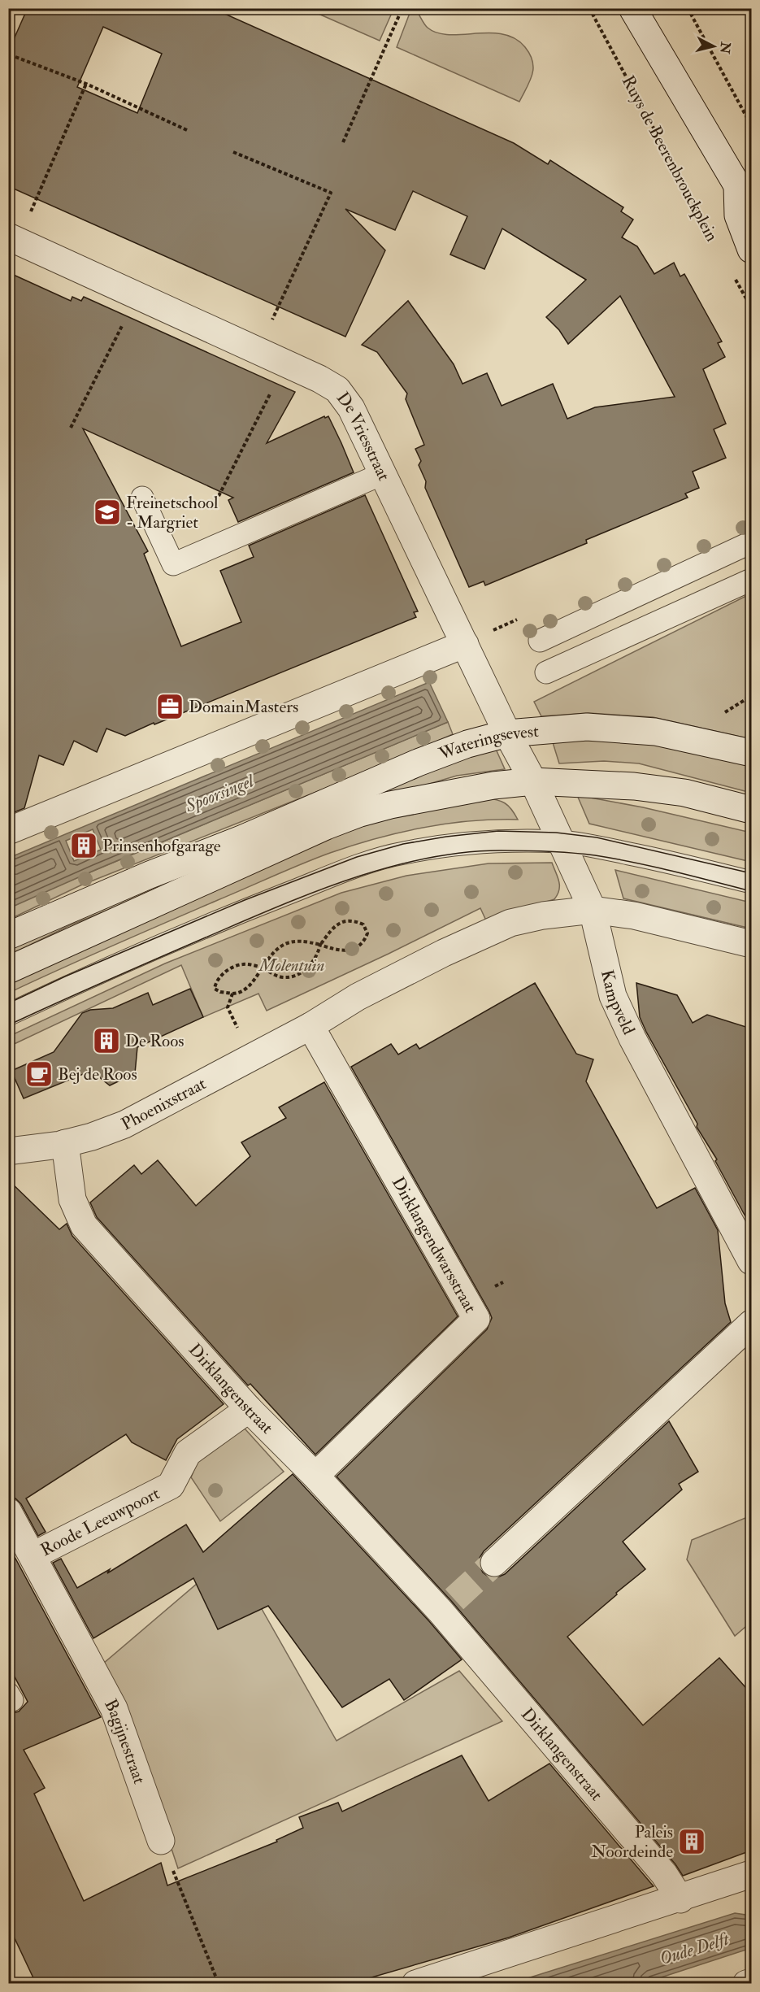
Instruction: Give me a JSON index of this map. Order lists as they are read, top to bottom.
{
  "streets": {
    "street": [
      "Ruys de Beerenbrouckplein",
      "De Vriesstraat",
      "Wateringsevest",
      "Kampveld",
      "Phoenixstraat",
      "Dirklangendwarsstraat",
      "Dirklangenstraat",
      "Roode Leeuwpoort",
      "Bagijnestraat"
    ]
  },
  "crossings": [
    ["De Vriesstraat", "Wateringsevest"],
    ["De Vriesstraat", "Kampveld"],
    ["Wateringsevest", "Kampveld"],
    ["Phoenixstraat", "Dirklangendwarsstraat"],
    ["Phoenixstraat", "Dirklangenstraat"],
    ["Dirklangendwarsstraat", "Dirklangenstraat"],
    ["Dirklangenstraat", "Roode Leeuwpoort"],
    ["Roode Leeuwpoort", "Bagijnestraat"]
  ],
  "water": ["Spoorsingel", "Oude Delft"],
  "parks": ["Molentuin"],
  "places": {
    "school or university": ["Freinetschool - Margriet"],
    "office": ["DomainMasters"],
    "building": ["Prinsenhofgarage", "De Roos", "Paleis Noordeinde"],
    "cafe": ["Bej de Roos"]
  },
  "north": "right"
}
